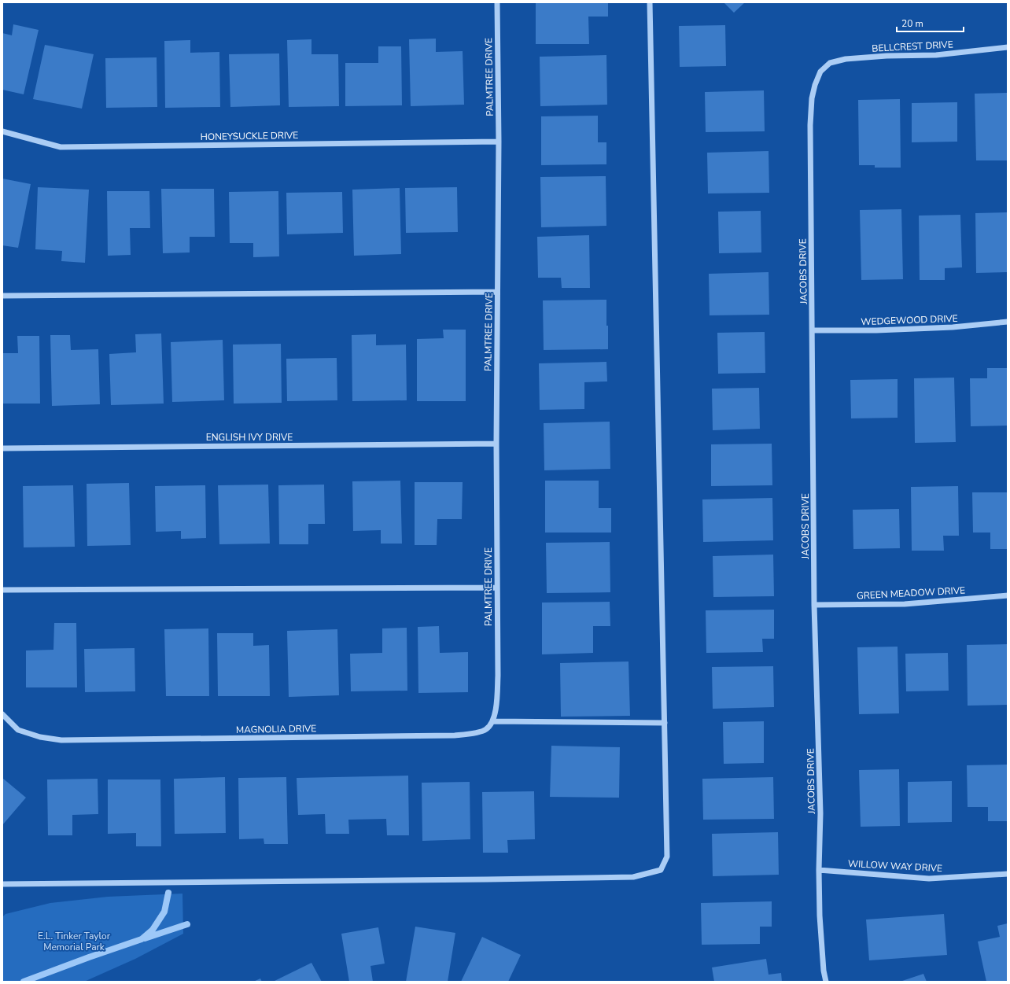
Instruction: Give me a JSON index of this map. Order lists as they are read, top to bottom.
{
  "streets": {
    "street": [
      "BELLCREST DRIVE",
      "PALMTREE DRIVE",
      "HONEYSUCKLE DRIVE",
      "JACOBS DRIVE",
      "WEDGEWOOD DRIVE",
      "ENGLISH IVY DRIVE",
      "GREEN MEADOW DRIVE",
      "MAGNOLIA DRIVE",
      "WILLOW WAY DRIVE"
    ]
  },
  "crossings": [
    ["BELLCREST DRIVE", "JACOBS DRIVE"],
    ["PALMTREE DRIVE", "HONEYSUCKLE DRIVE"],
    ["PALMTREE DRIVE", "ENGLISH IVY DRIVE"],
    ["PALMTREE DRIVE", "MAGNOLIA DRIVE"],
    ["JACOBS DRIVE", "WEDGEWOOD DRIVE"],
    ["JACOBS DRIVE", "GREEN MEADOW DRIVE"],
    ["JACOBS DRIVE", "WILLOW WAY DRIVE"]
  ],
  "parks": ["E.L. Tinker Taylor Memorial Park"],
  "scale_bar": "20 m"
}
